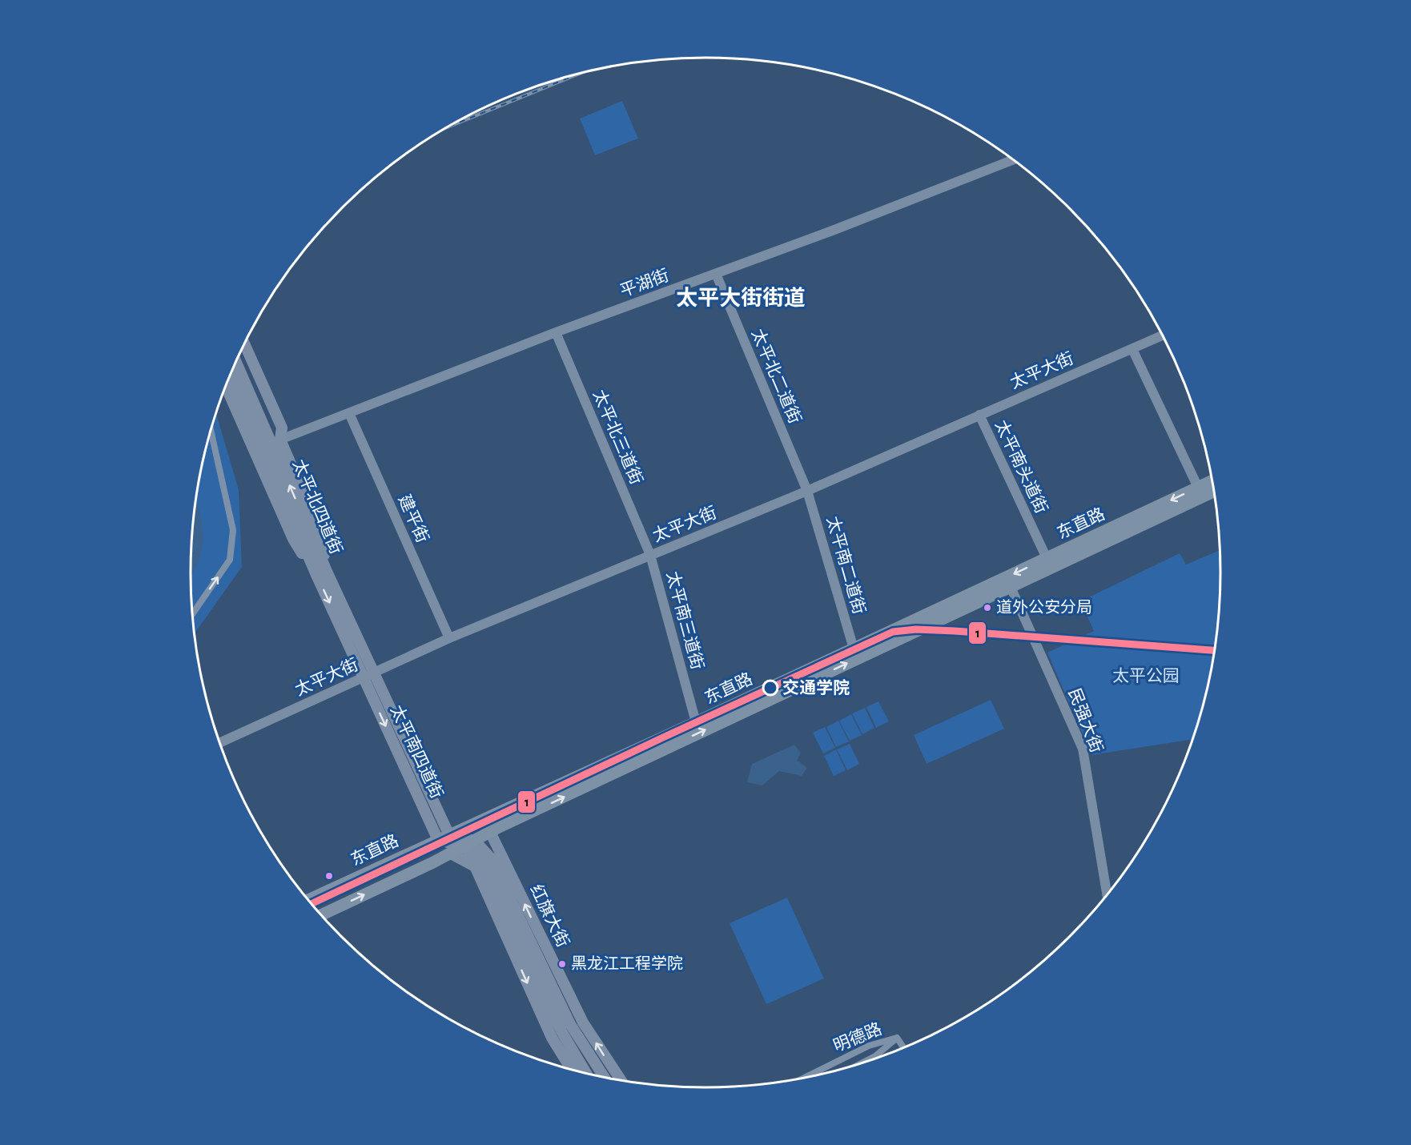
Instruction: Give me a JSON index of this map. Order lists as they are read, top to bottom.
{
  "streets": {
    "highway": ["东直路"],
    "main road": ["太平北四道街", "太平南四道街", "红旗大街"],
    "street": [
      "平湖街",
      "太平大街",
      "太平北二道街",
      "太平北三道街",
      "太平南头道街",
      "建平街",
      "太平南二道街",
      "太平南三道街",
      "民强大街",
      "明德路"
    ]
  },
  "crossings": [
    ["平湖街", "太平北二道街"],
    ["平湖街", "太平北三道街"],
    ["平湖街", "建平街"],
    ["太平大街", "太平北二道街"],
    ["太平大街", "太平北三道街"],
    ["太平大街", "太平南头道街"],
    ["太平大街", "太平北四道街"],
    ["太平大街", "建平街"],
    ["太平大街", "太平南二道街"],
    ["太平大街", "太平南三道街"],
    ["太平大街", "太平南四道街"],
    ["太平北二道街", "太平南二道街"],
    ["太平北三道街", "太平南三道街"],
    ["太平南头道街", "东直路"],
    ["太平北四道街", "太平南四道街"],
    ["东直路", "太平南二道街"],
    ["东直路", "太平南三道街"],
    ["东直路", "民强大街"],
    ["东直路", "太平南四道街"],
    ["东直路", "红旗大街"]
  ],
  "districts": ["太平大街街道"],
  "parks": ["太平公园"],
  "places": ["道外公安分局", "交通学院", "黑龙江工程学院"],
  "lines": ["transit line 1"]
}
